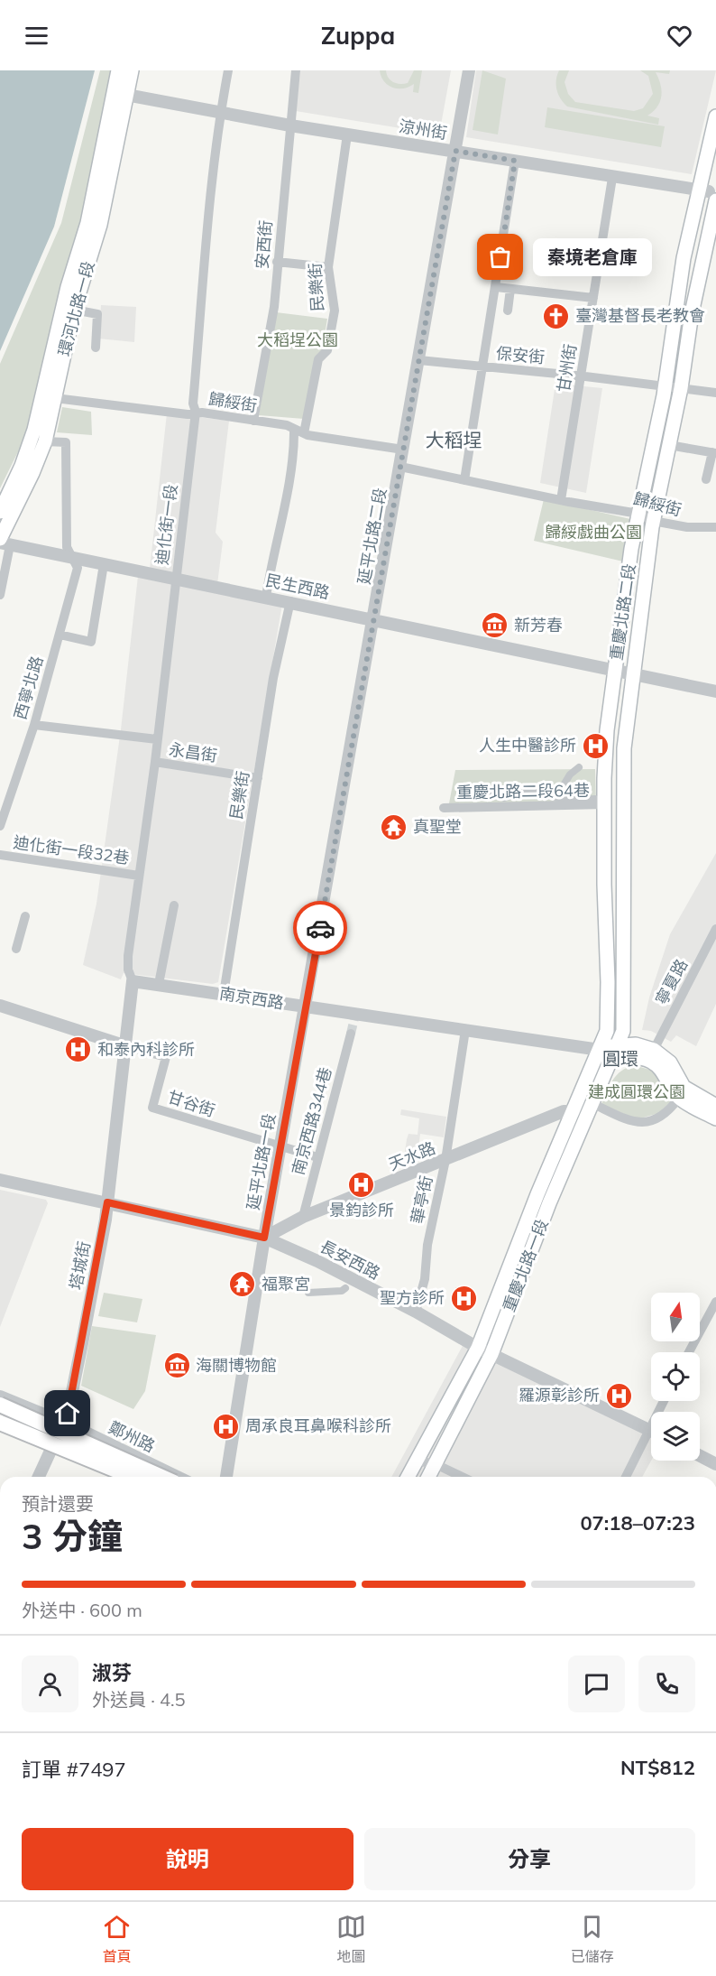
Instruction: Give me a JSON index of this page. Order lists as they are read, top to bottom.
{
  "streets": {
    "main road": [
      "環河北路一段",
      "重慶北路二段",
      "南京西路",
      "重慶北路一段"
    ],
    "street": [
      "涼州街",
      "安西街",
      "民樂街",
      "保安街",
      "甘州街",
      "歸綏街",
      "迪化街一段",
      "延平北路二段",
      "民生西路",
      "西寧北路",
      "永昌街",
      "重慶北路二段64巷",
      "迪化街一段32巷",
      "寧夏路",
      "甘谷街",
      "南京西路344巷",
      "天水路",
      "延平北路一段",
      "華亭街",
      "長安西路",
      "塔城街",
      "鄭州路"
    ]
  },
  "crossings": [
    ["涼州街", "安西街"],
    ["涼州街", "民樂街"],
    ["涼州街", "環河北路一段"],
    ["涼州街", "甘州街"],
    ["涼州街", "迪化街一段"],
    ["涼州街", "延平北路二段"],
    ["涼州街", "重慶北路二段"],
    ["安西街", "歸綏街"],
    ["民樂街", "歸綏街"],
    ["民樂街", "民生西路"],
    ["民樂街", "永昌街"],
    ["民樂街", "南京西路"],
    ["環河北路一段", "歸綏街"],
    ["環河北路一段", "民生西路"],
    ["環河北路一段", "西寧北路"],
    ["保安街", "甘州街"],
    ["保安街", "延平北路二段"],
    ["保安街", "重慶北路二段"],
    ["甘州街", "歸綏街"],
    ["歸綏街", "迪化街一段"],
    ["歸綏街", "延平北路二段"],
    ["歸綏街", "重慶北路二段"],
    ["迪化街一段", "民生西路"],
    ["迪化街一段", "永昌街"],
    ["迪化街一段", "迪化街一段32巷"],
    ["迪化街一段", "南京西路"],
    ["延平北路二段", "民生西路"],
    ["延平北路二段", "南京西路"],
    ["延平北路二段", "延平北路一段"],
    ["民生西路", "重慶北路二段"],
    ["民生西路", "西寧北路"],
    ["重慶北路二段", "重慶北路二段64巷"],
    ["重慶北路二段", "南京西路"],
    ["重慶北路二段", "重慶北路一段"],
    ["寧夏路", "南京西路"],
    ["南京西路", "延平北路一段"],
    ["南京西路", "華亭街"],
    ["南京西路", "重慶北路一段"],
    ["甘谷街", "延平北路一段"],
    ["甘谷街", "塔城街"],
    ["南京西路344巷", "天水路"],
    ["天水路", "延平北路一段"],
    ["天水路", "華亭街"],
    ["天水路", "長安西路"],
    ["天水路", "重慶北路一段"],
    ["延平北路一段", "長安西路"],
    ["華亭街", "長安西路"],
    ["長安西路", "塔城街"],
    ["長安西路", "重慶北路一段"],
    ["塔城街", "鄭州路"]
  ],
  "districts": ["大稻埕", "圓環"],
  "parks": ["大稻埕公園", "歸綏戲曲公園", "建成圓環公園"],
  "places": {
    "other": ["秦境老倉庫"],
    "church": ["臺灣基督長老教會"],
    "museum": ["新芳春", "海關博物館"],
    "hospital": [
      "人生中醫診所",
      "和泰內科診所",
      "景鈞診所",
      "聖方診所",
      "羅源彰診所",
      "周承良耳鼻喉科診所"
    ],
    "temple": ["真聖堂", "福聚宮"]
  },
  "north": "top",
  "page": {
    "header": "Zuppa",
    "bubble": "秦境老倉庫",
    "heading": ["3 分鐘", "預計還要", "07:18–07:23"],
    "panel": [
      "淑芬",
      "外送員 · 4.5",
      "訂單 #7497",
      "NT$812"
    ],
    "bar": "外送中 · 600 m",
    "buttons": ["說明", "分享"],
    "tabs": ["首頁", "地圖", "已儲存"]
  }
}
